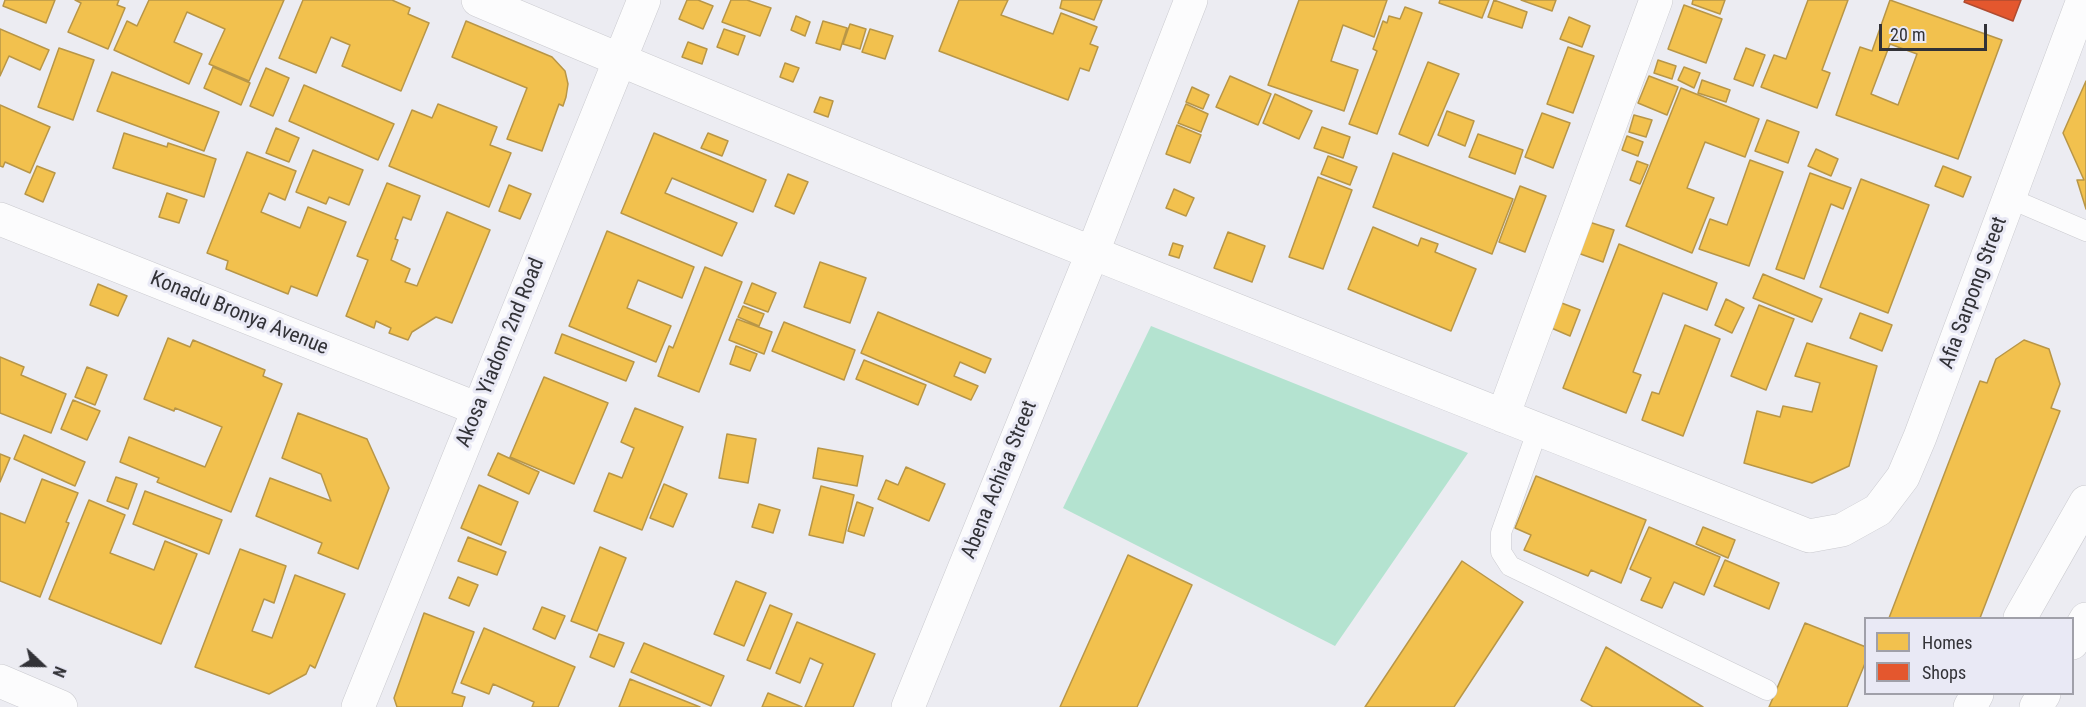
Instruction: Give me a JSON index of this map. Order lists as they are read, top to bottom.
{
  "streets": {
    "street": [
      "Afia Sarpong Street",
      "Konadu Bronya Avenue",
      "Akosa Yiadom 2nd Road",
      "Abena Achiaa Street"
    ]
  },
  "crossings": [
    ["Konadu Bronya Avenue", "Akosa Yiadom 2nd Road"]
  ],
  "legend": ["Homes", "Shops"],
  "scale_bar": "20 m",
  "north": "right"
}
